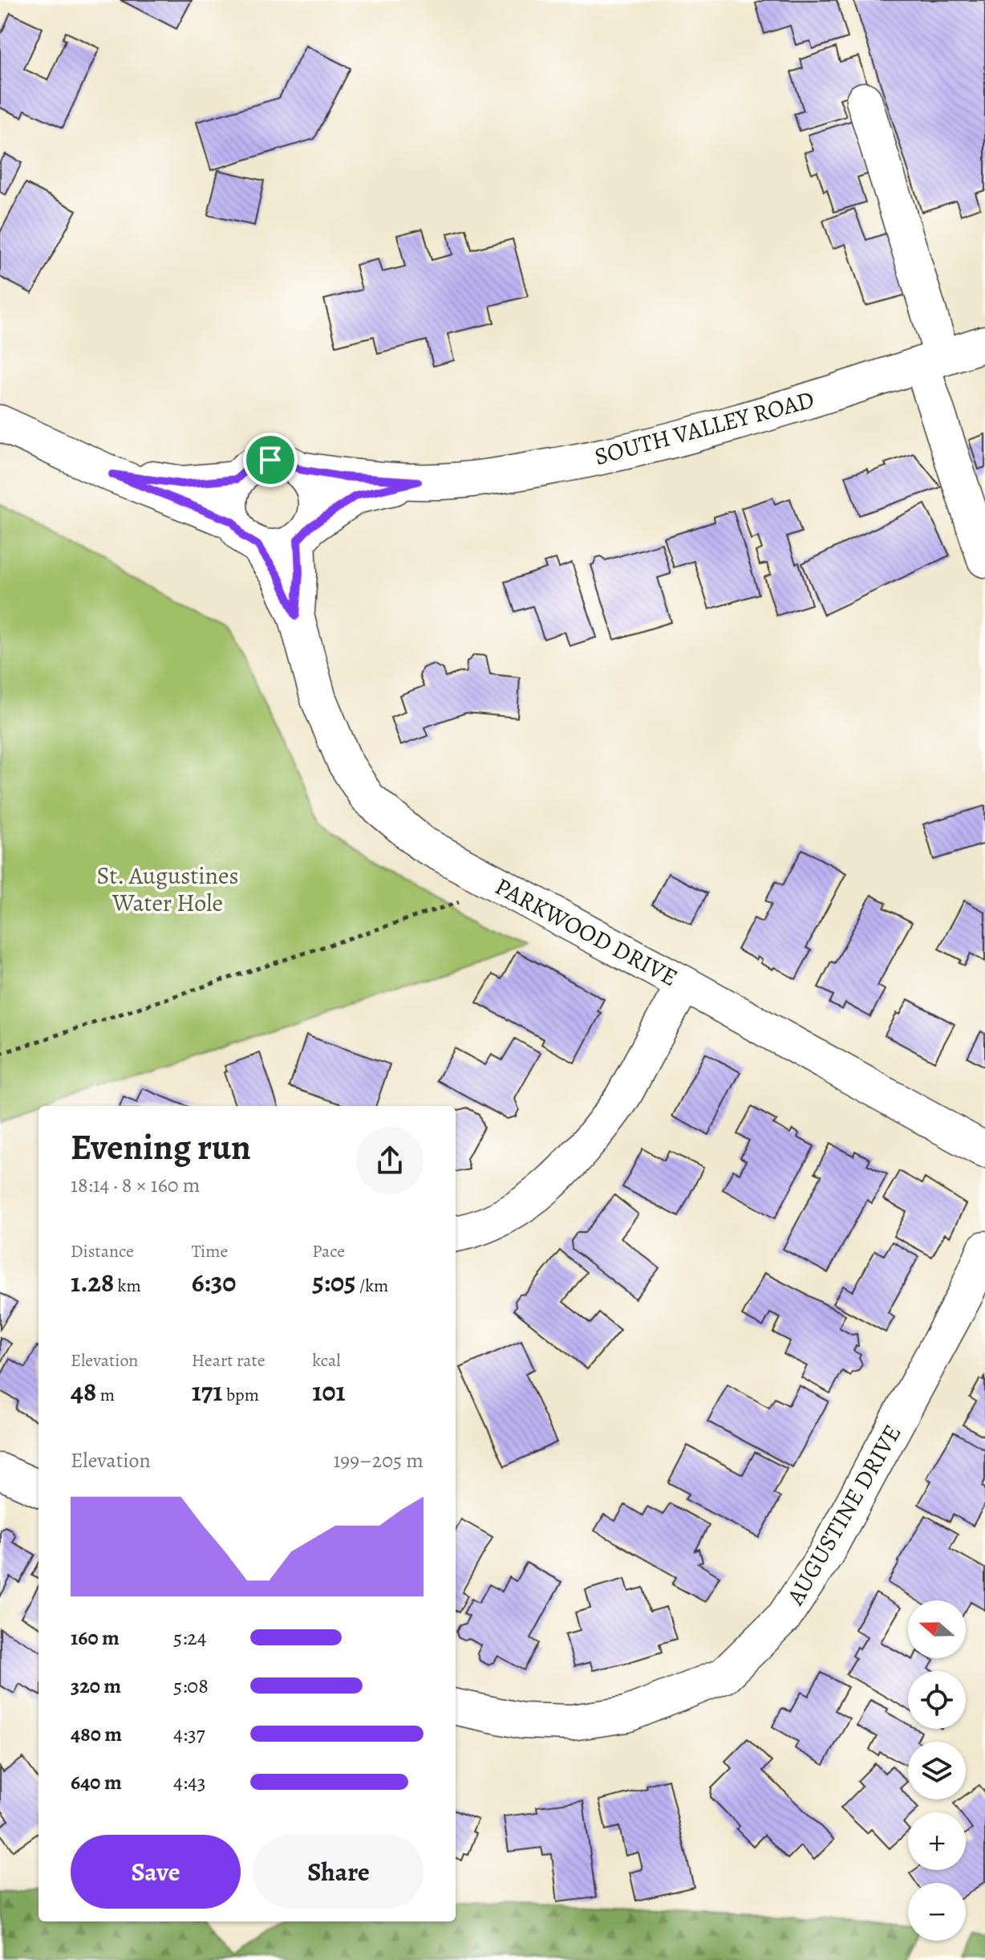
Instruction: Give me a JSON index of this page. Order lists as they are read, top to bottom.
{
  "streets": {
    "street": ["SOUTH VALLEY ROAD", "PARKWOOD DRIVE", "AUGUSTINE DRIVE"]
  },
  "crossings": [
    ["SOUTH VALLEY ROAD", "PARKWOOD DRIVE"]
  ],
  "parks": ["St. Augustines Water Hole"],
  "north": "left",
  "page": {
    "heading": ["Evening run", "18:14 · 8 × 160 m"],
    "stats": [
      ["Distance", "1.28 km"],
      ["Time", "6:30"],
      ["Pace", "5:05 /km"],
      ["Elevation", "48 m"],
      ["Heart rate", "171 bpm"],
      ["kcal", "101"]
    ],
    "chart": ["Elevation", "199–205 m"],
    "map_buttons": ["+", "−"],
    "list": [
      {
        "name": "160 m",
        "note": "5:24"
      },
      {
        "name": "320 m",
        "note": "5:08"
      },
      {
        "name": "480 m",
        "note": "4:37"
      },
      {
        "name": "640 m",
        "note": "4:43"
      }
    ],
    "buttons": ["Save", "Share"]
  }
}
